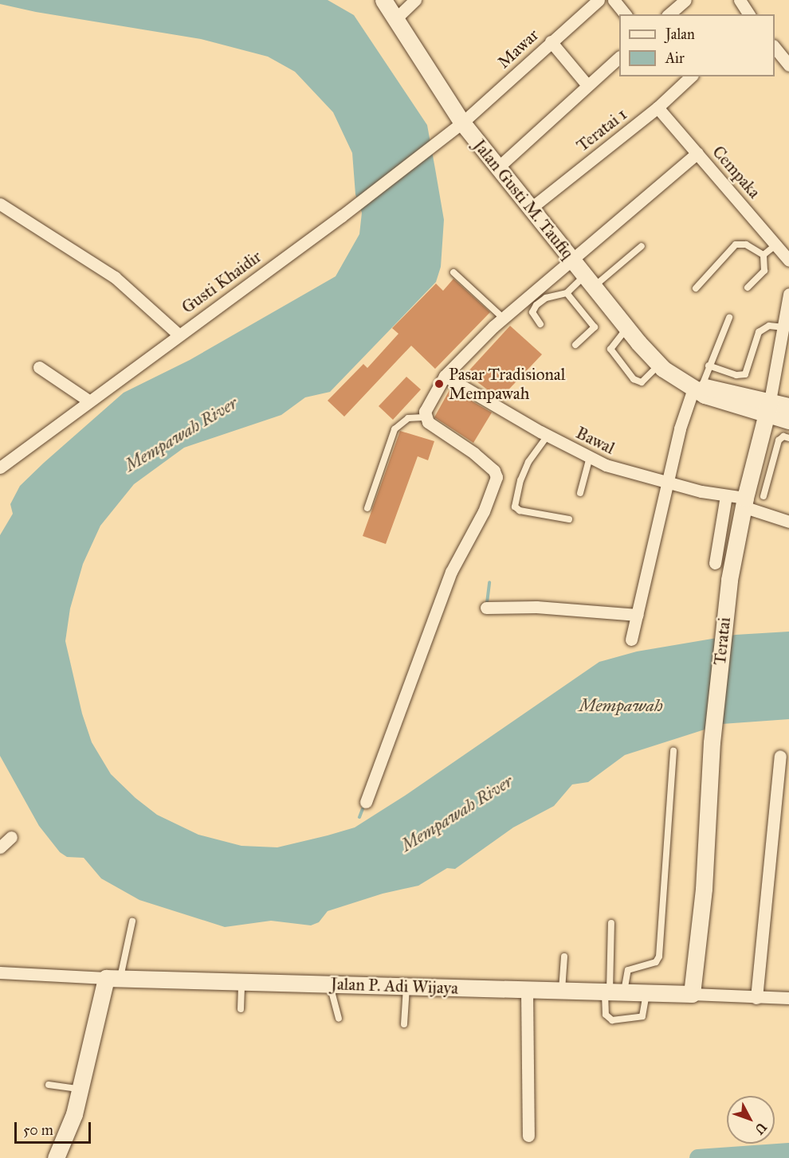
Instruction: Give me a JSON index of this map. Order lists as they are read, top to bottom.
{
  "streets": {
    "main road": ["Jalan Gusti M. Taufiq", "Teratai", "Jalan P. Adi Wijaya"],
    "street": [
      "Mawar",
      "Teratai 1",
      "Cempaka",
      "Gusti Khaidir",
      "Bawal"
    ]
  },
  "crossings": [
    ["Mawar", "Jalan Gusti M. Taufiq"],
    ["Mawar", "Gusti Khaidir"],
    ["Teratai 1", "Cempaka"],
    ["Teratai 1", "Jalan Gusti M. Taufiq"],
    ["Jalan Gusti M. Taufiq", "Gusti Khaidir"],
    ["Jalan Gusti M. Taufiq", "Teratai"],
    ["Bawal", "Teratai"],
    ["Teratai", "Jalan P. Adi Wijaya"]
  ],
  "water": ["Mempawah River", "Mempawah"],
  "places": ["Pasar Tradisional Mempawah"],
  "legend": ["Jalan", "Air"],
  "scale_bar": "50 m",
  "north": "bottom right"
}
